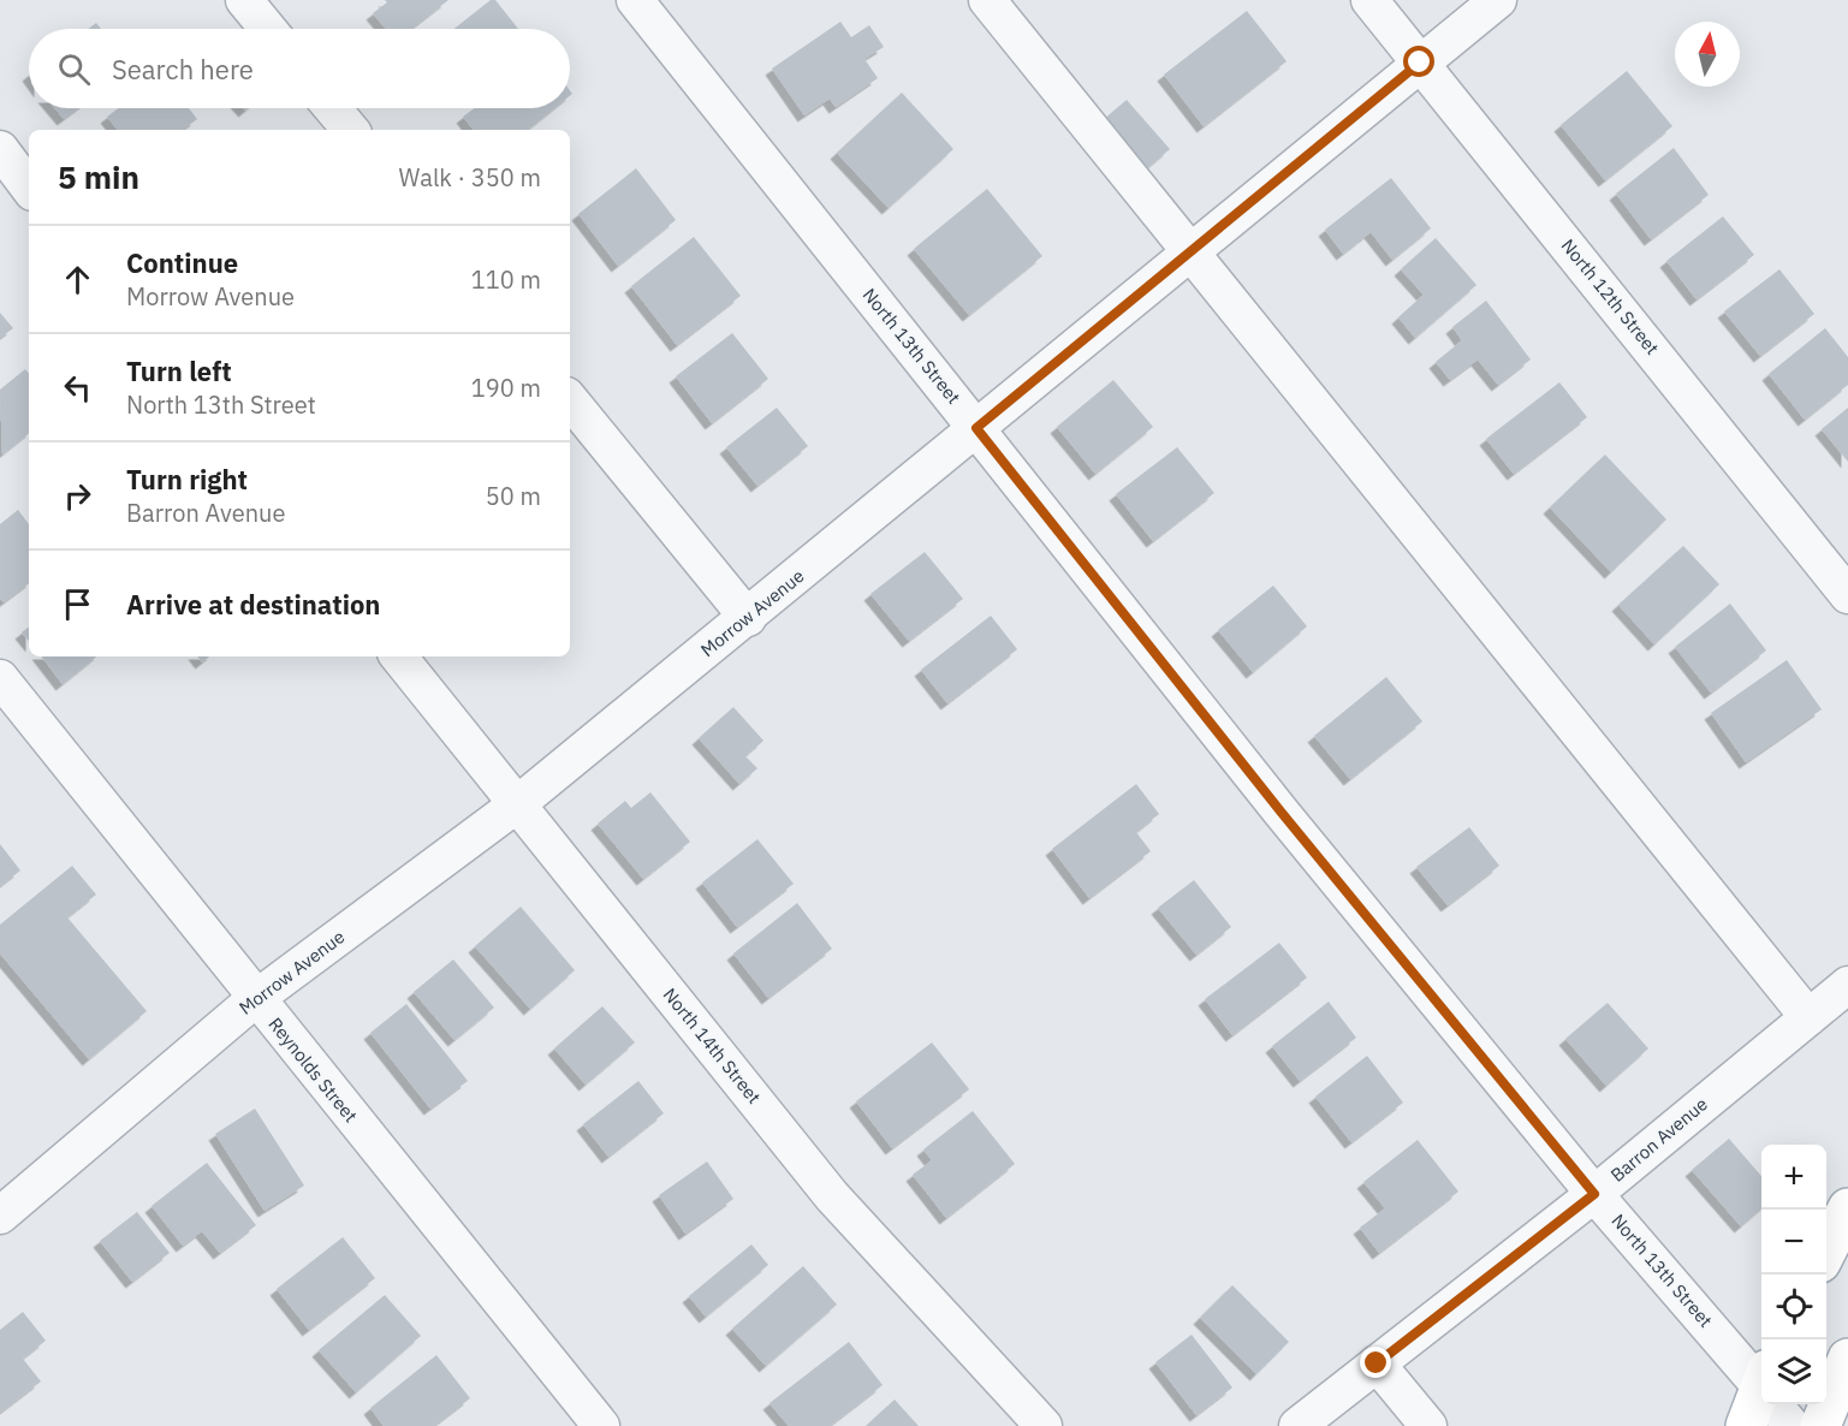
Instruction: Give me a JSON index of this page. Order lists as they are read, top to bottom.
{
  "streets": {
    "street": [
      "North 12th Street",
      "North 13th Street",
      "Morrow Avenue",
      "North 14th Street",
      "Reynolds Street",
      "Barron Avenue"
    ]
  },
  "crossings": [
    ["North 12th Street", "Morrow Avenue"],
    ["North 13th Street", "Morrow Avenue"],
    ["North 13th Street", "Barron Avenue"],
    ["Morrow Avenue", "North 14th Street"],
    ["Morrow Avenue", "Reynolds Street"]
  ],
  "north": "top",
  "page": {
    "search": "Search here",
    "heading": ["5 min", "Walk · 350 m"],
    "list": [
      ["Continue", "Morrow Avenue", "110 m"],
      ["Turn left", "North 13th Street", "190 m"],
      ["Turn right", "Barron Avenue", "50 m"],
      "Arrive at destination"
    ],
    "map_buttons": ["+", "−"]
  }
}
